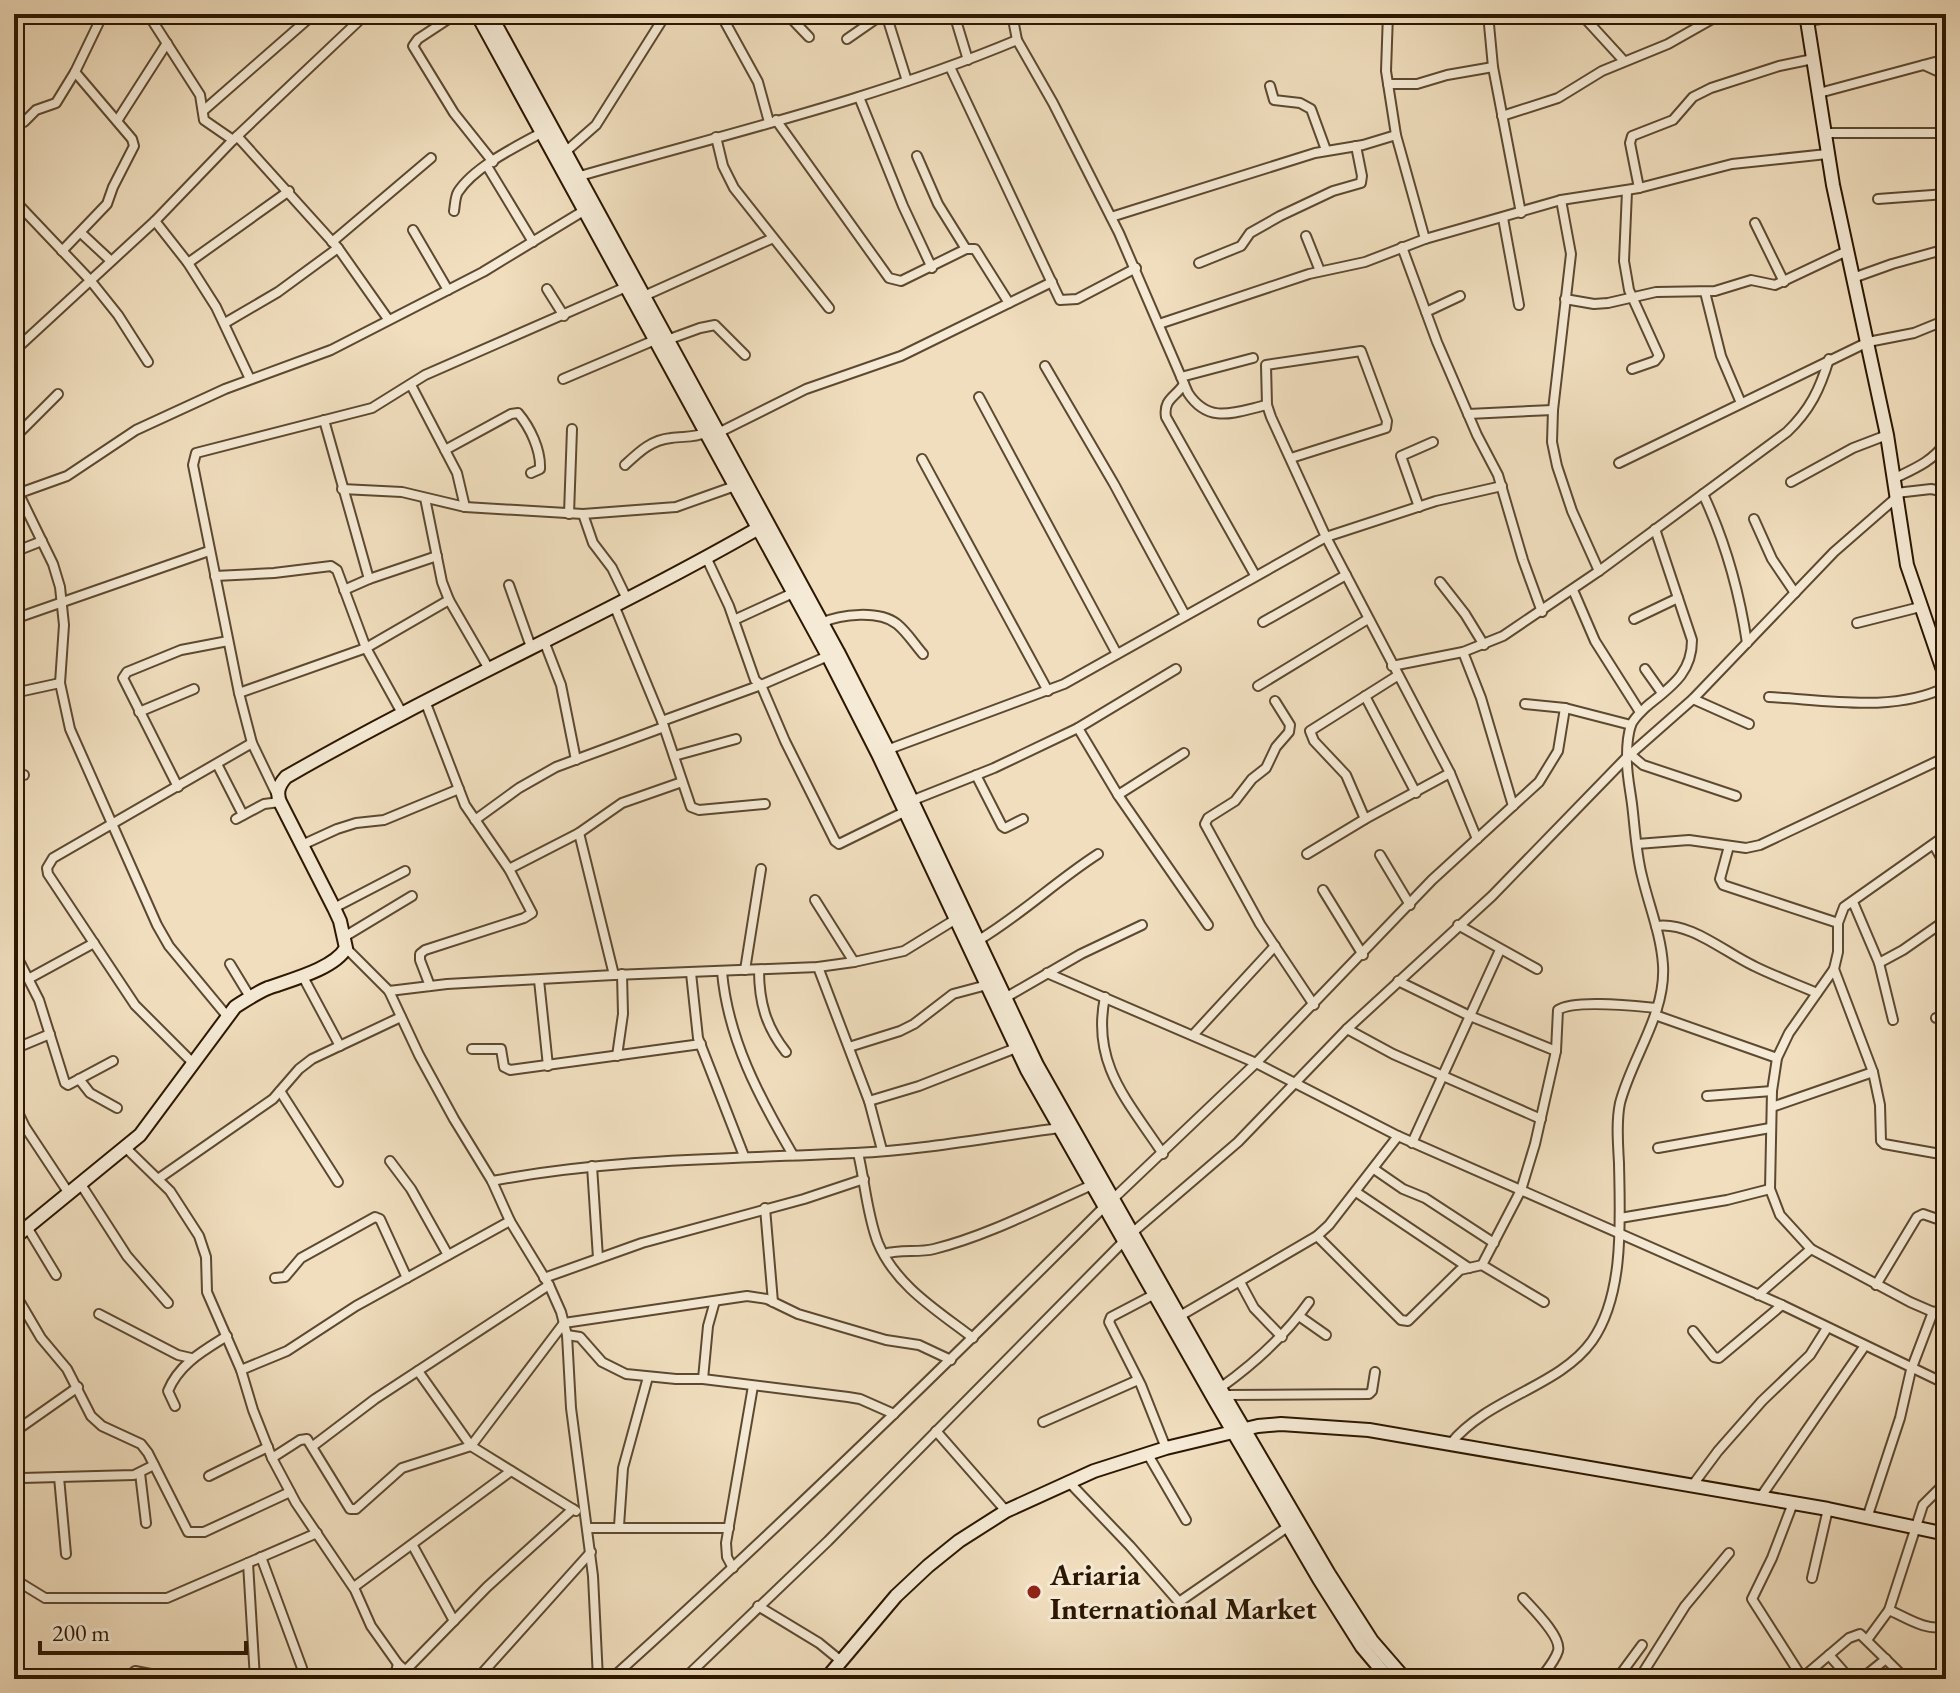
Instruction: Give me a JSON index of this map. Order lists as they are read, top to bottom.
{
  "places": ["Ariaria International Market"],
  "scale_bar": "200 m"
}
